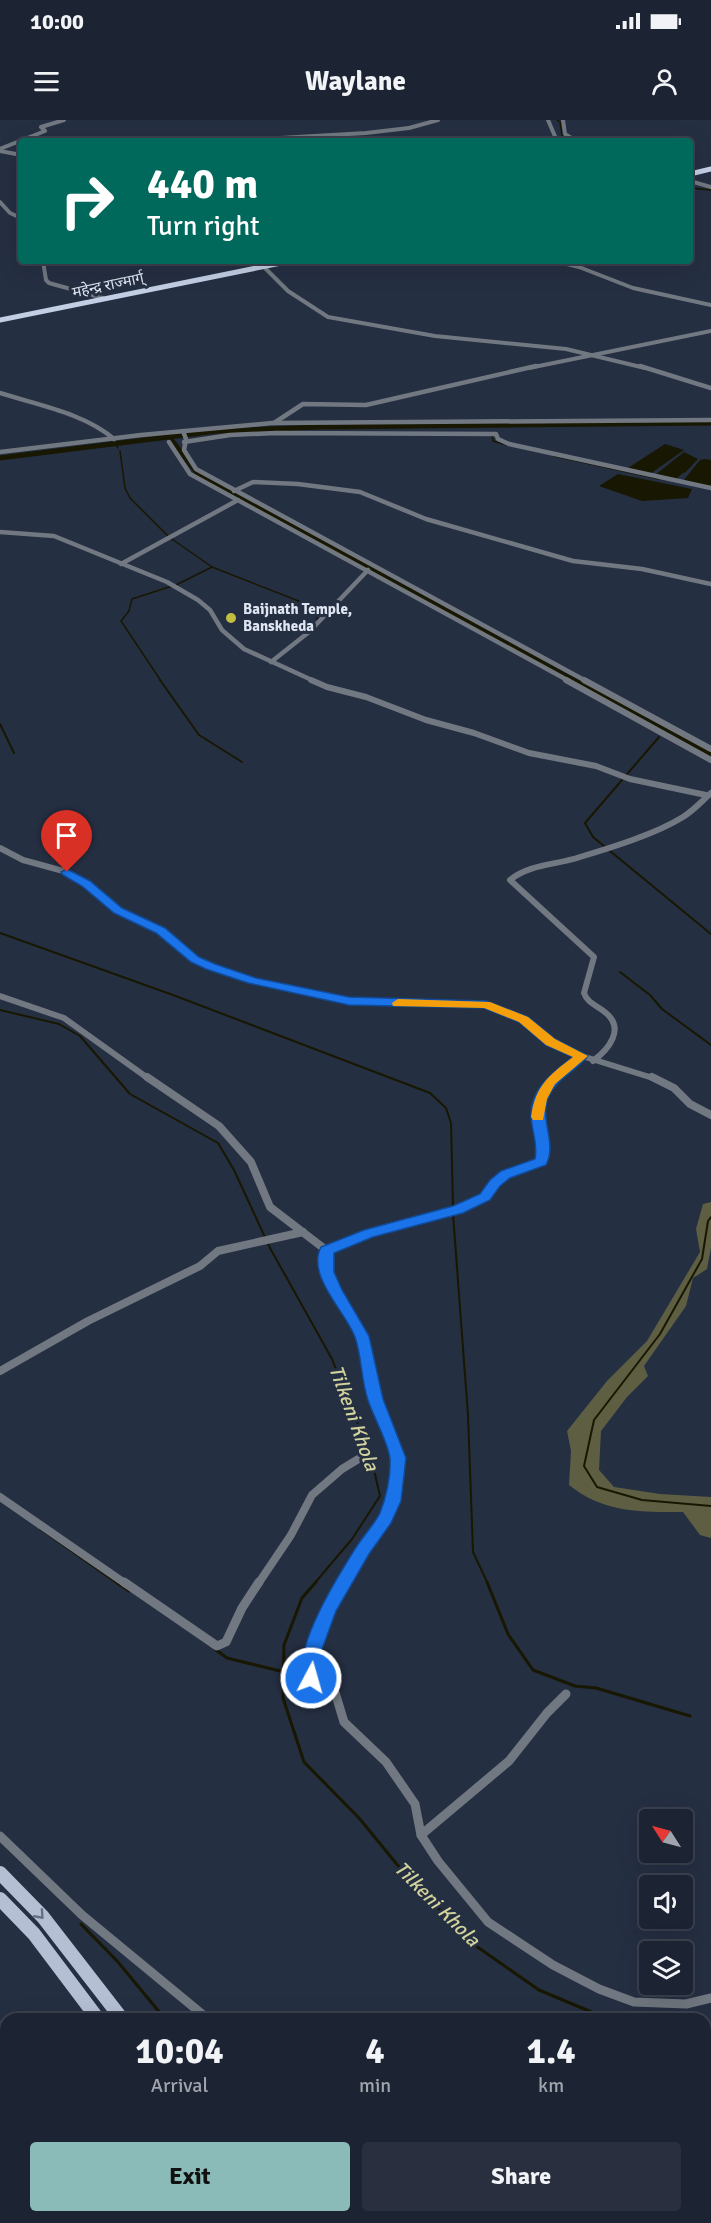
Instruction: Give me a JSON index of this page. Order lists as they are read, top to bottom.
{
  "streets": {
    "highway": ["महेन्द्र राज्मार्ग्"]
  },
  "water": ["Tilkeni Khola"],
  "places": ["Baijnath Temple, Banskheda"],
  "north": "top left",
  "page": {
    "status": "10:00",
    "header": "Waylane",
    "turn": ["440 m", "Turn right"],
    "eta": [
      "10:04",
      "Arrival",
      "4",
      "min",
      "1.4",
      "km"
    ],
    "buttons": ["Exit", "Share"]
  }
}
